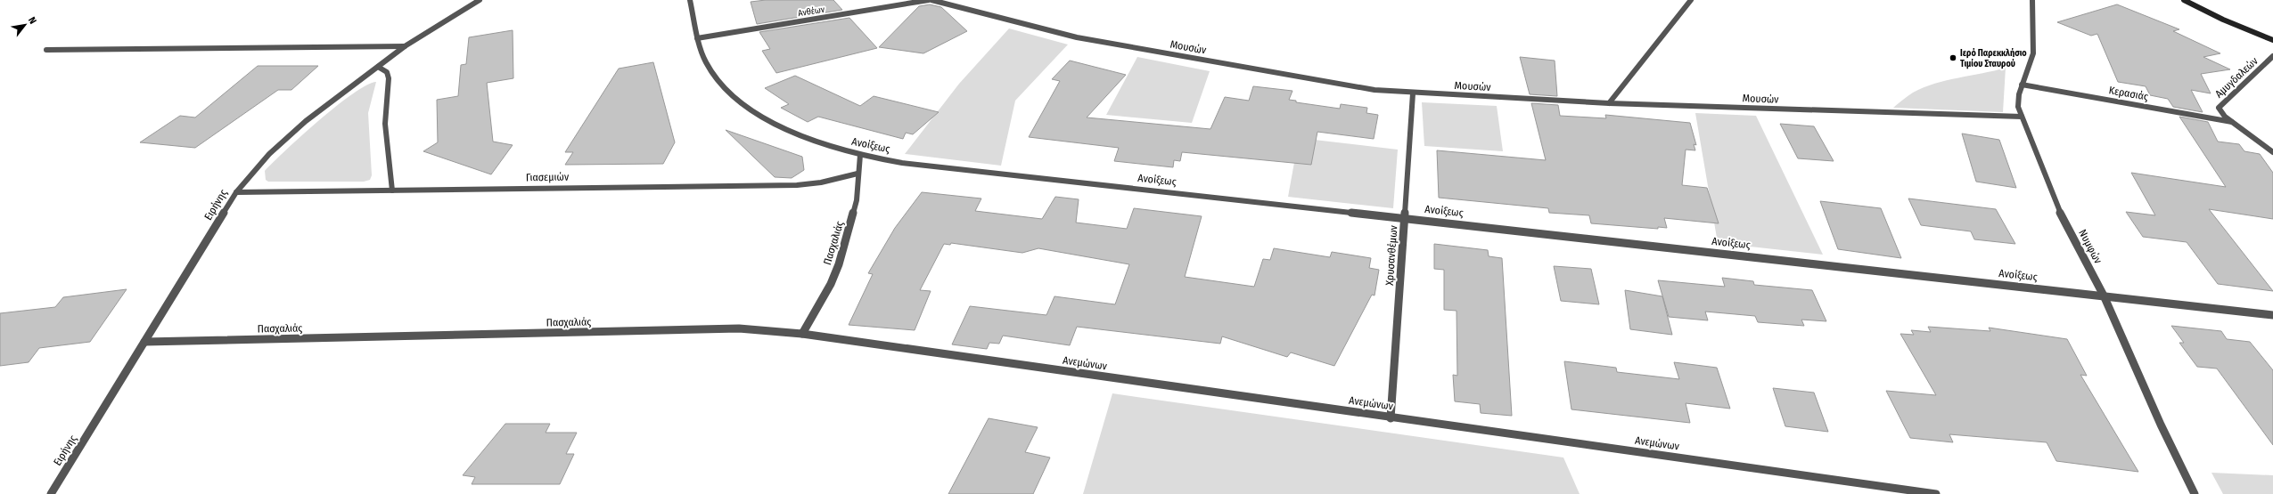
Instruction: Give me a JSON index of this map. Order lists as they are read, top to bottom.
{
  "streets": {
    "street": [
      "Ανθέων",
      "Μουσών",
      "Αμυγδαλεών",
      "Κερασιάς",
      "Ανοίξεως",
      "Γιασεμιών",
      "Ειρήνης",
      "Πασχαλιάς",
      "Νυμφών",
      "Χρυσανθέμων",
      "Ανεμώνων"
    ]
  },
  "crossings": [
    ["Ανθέων", "Μουσών"],
    ["Ανθέων", "Ανοίξεως"],
    ["Μουσών", "Νυμφών"],
    ["Μουσών", "Χρυσανθέμων"],
    ["Αμυγδαλεών", "Κερασιάς"],
    ["Κερασιάς", "Νυμφών"],
    ["Ανοίξεως", "Πασχαλιάς"],
    ["Ανοίξεως", "Νυμφών"],
    ["Ανοίξεως", "Χρυσανθέμων"],
    ["Γιασεμιών", "Ειρήνης"],
    ["Γιασεμιών", "Πασχαλιάς"],
    ["Ειρήνης", "Πασχαλιάς"],
    ["Πασχαλιάς", "Ανεμώνων"],
    ["Χρυσανθέμων", "Ανεμώνων"]
  ],
  "places": ["Ιερό Παρεκκλήσιο Τιμίου Σταυρού"],
  "north": "top right"
}
